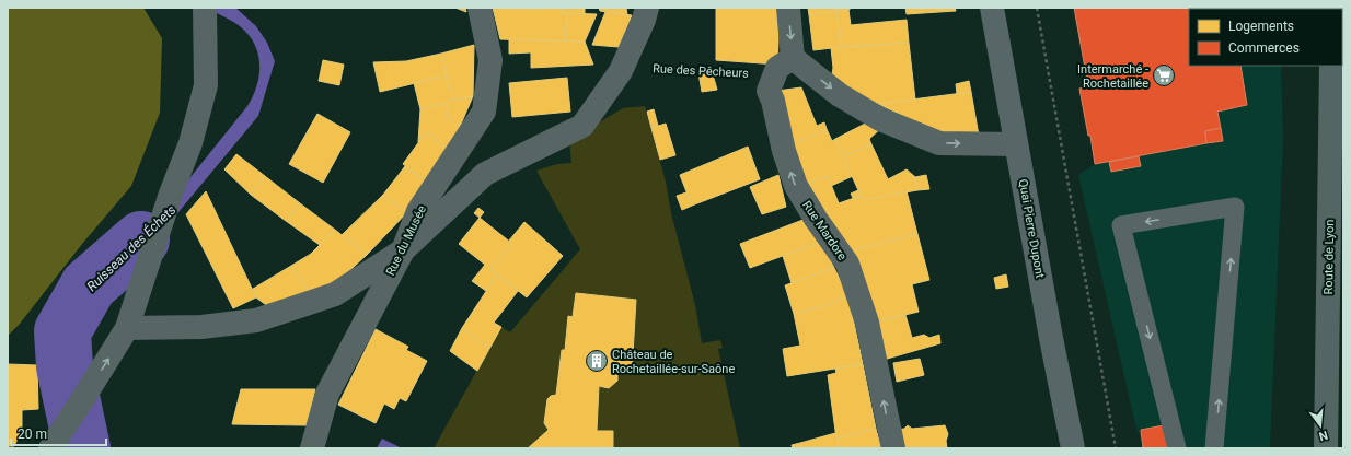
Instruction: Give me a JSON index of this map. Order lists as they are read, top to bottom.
{
  "streets": {
    "main road": ["Route de Lyon"],
    "street": ["Quai Pierre Dupont", "Rue Mardore", "Rue du Musée"],
    "path": ["Rue des Pêcheurs"]
  },
  "crossings": [
    ["Rue des Pêcheurs", "Rue Mardore"]
  ],
  "one_way": ["Rue Mardore"],
  "water": ["Ruisseau des Échets"],
  "places": {
    "supermarket": ["Intermarché - Rochetaillée"],
    "building": ["Château de Rochetaillée-sur-Saône"]
  },
  "legend": ["Logements", "Commerces"],
  "scale_bar": "20 m",
  "north": "bottom"
}
